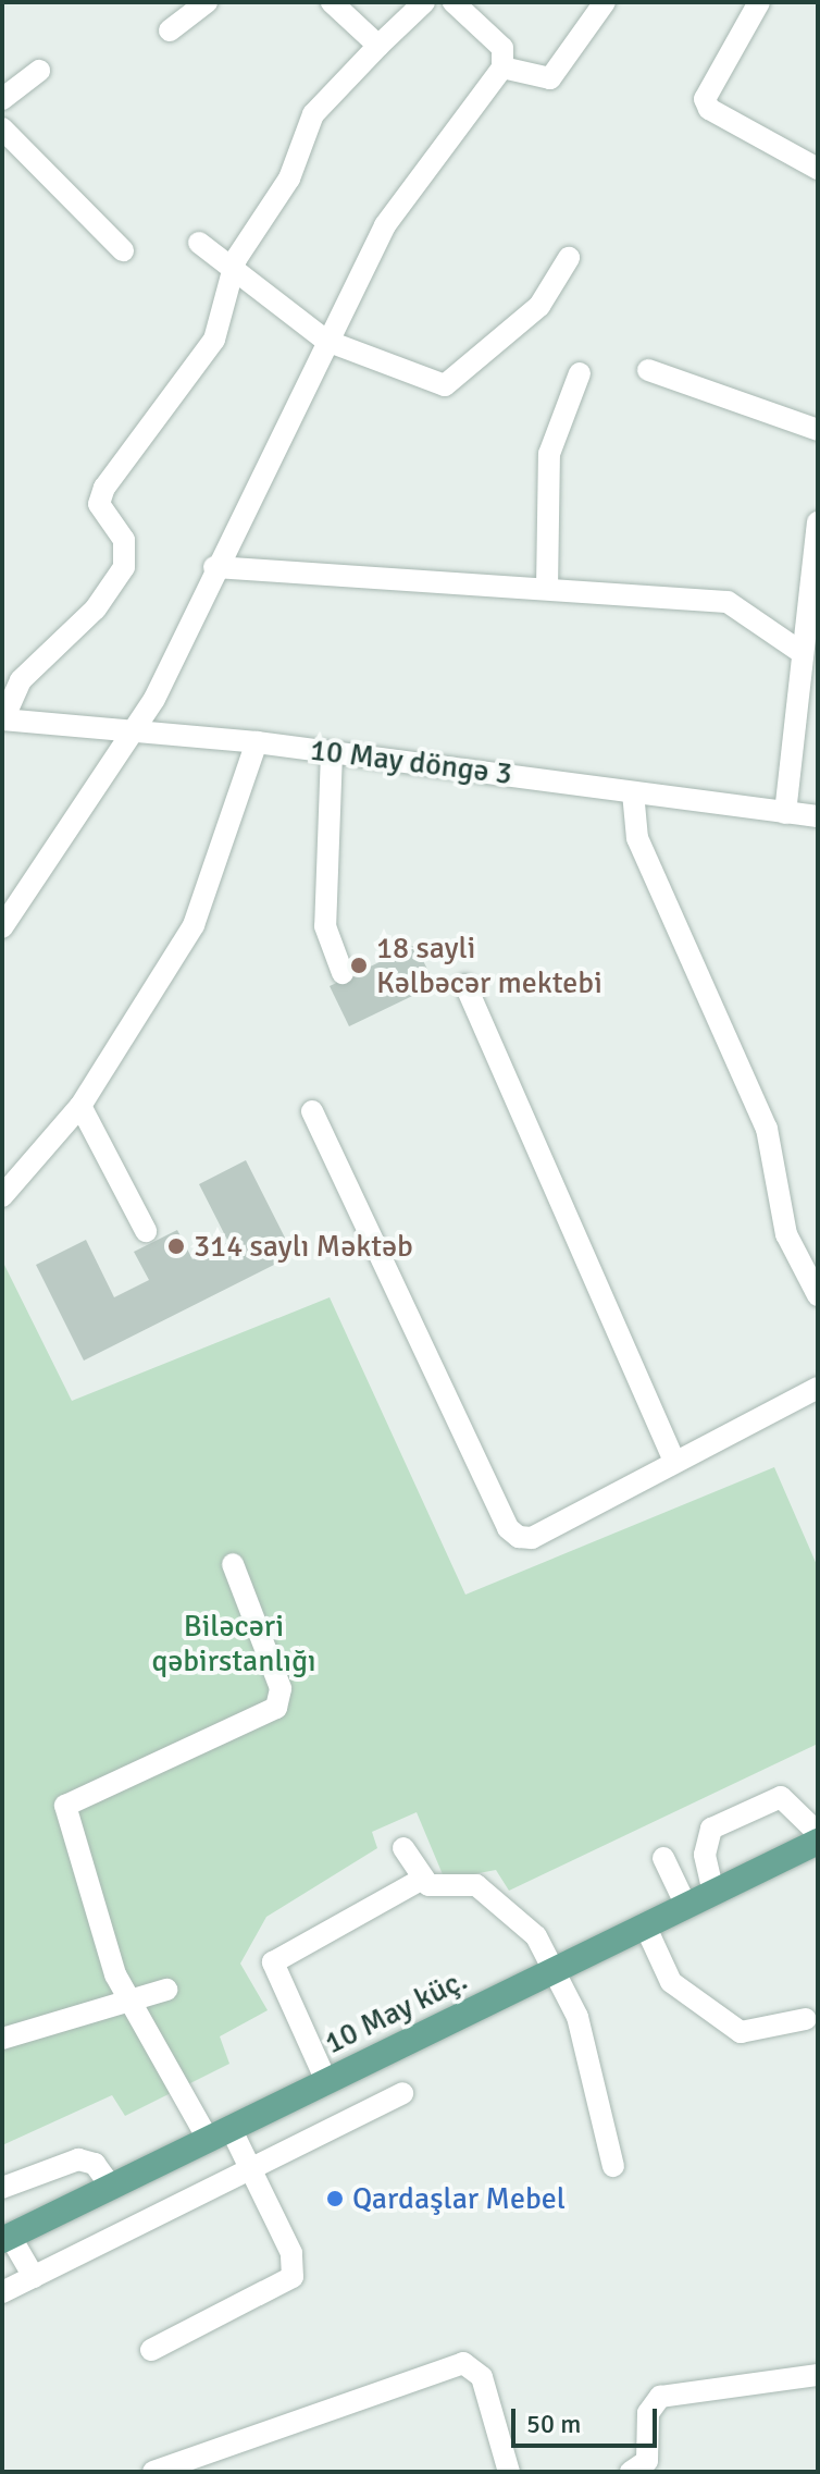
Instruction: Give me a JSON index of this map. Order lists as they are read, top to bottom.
{
  "streets": {
    "main road": ["10 May küç."],
    "street": ["10 May döngə 3"]
  },
  "parks": ["Biləcəri qəbirstanlığı"],
  "places": ["18 sayli Kəlbəcər mektebi", "314 saylı Məktəb", "Qardaşlar Mebel"],
  "scale_bar": "50 m"
}
